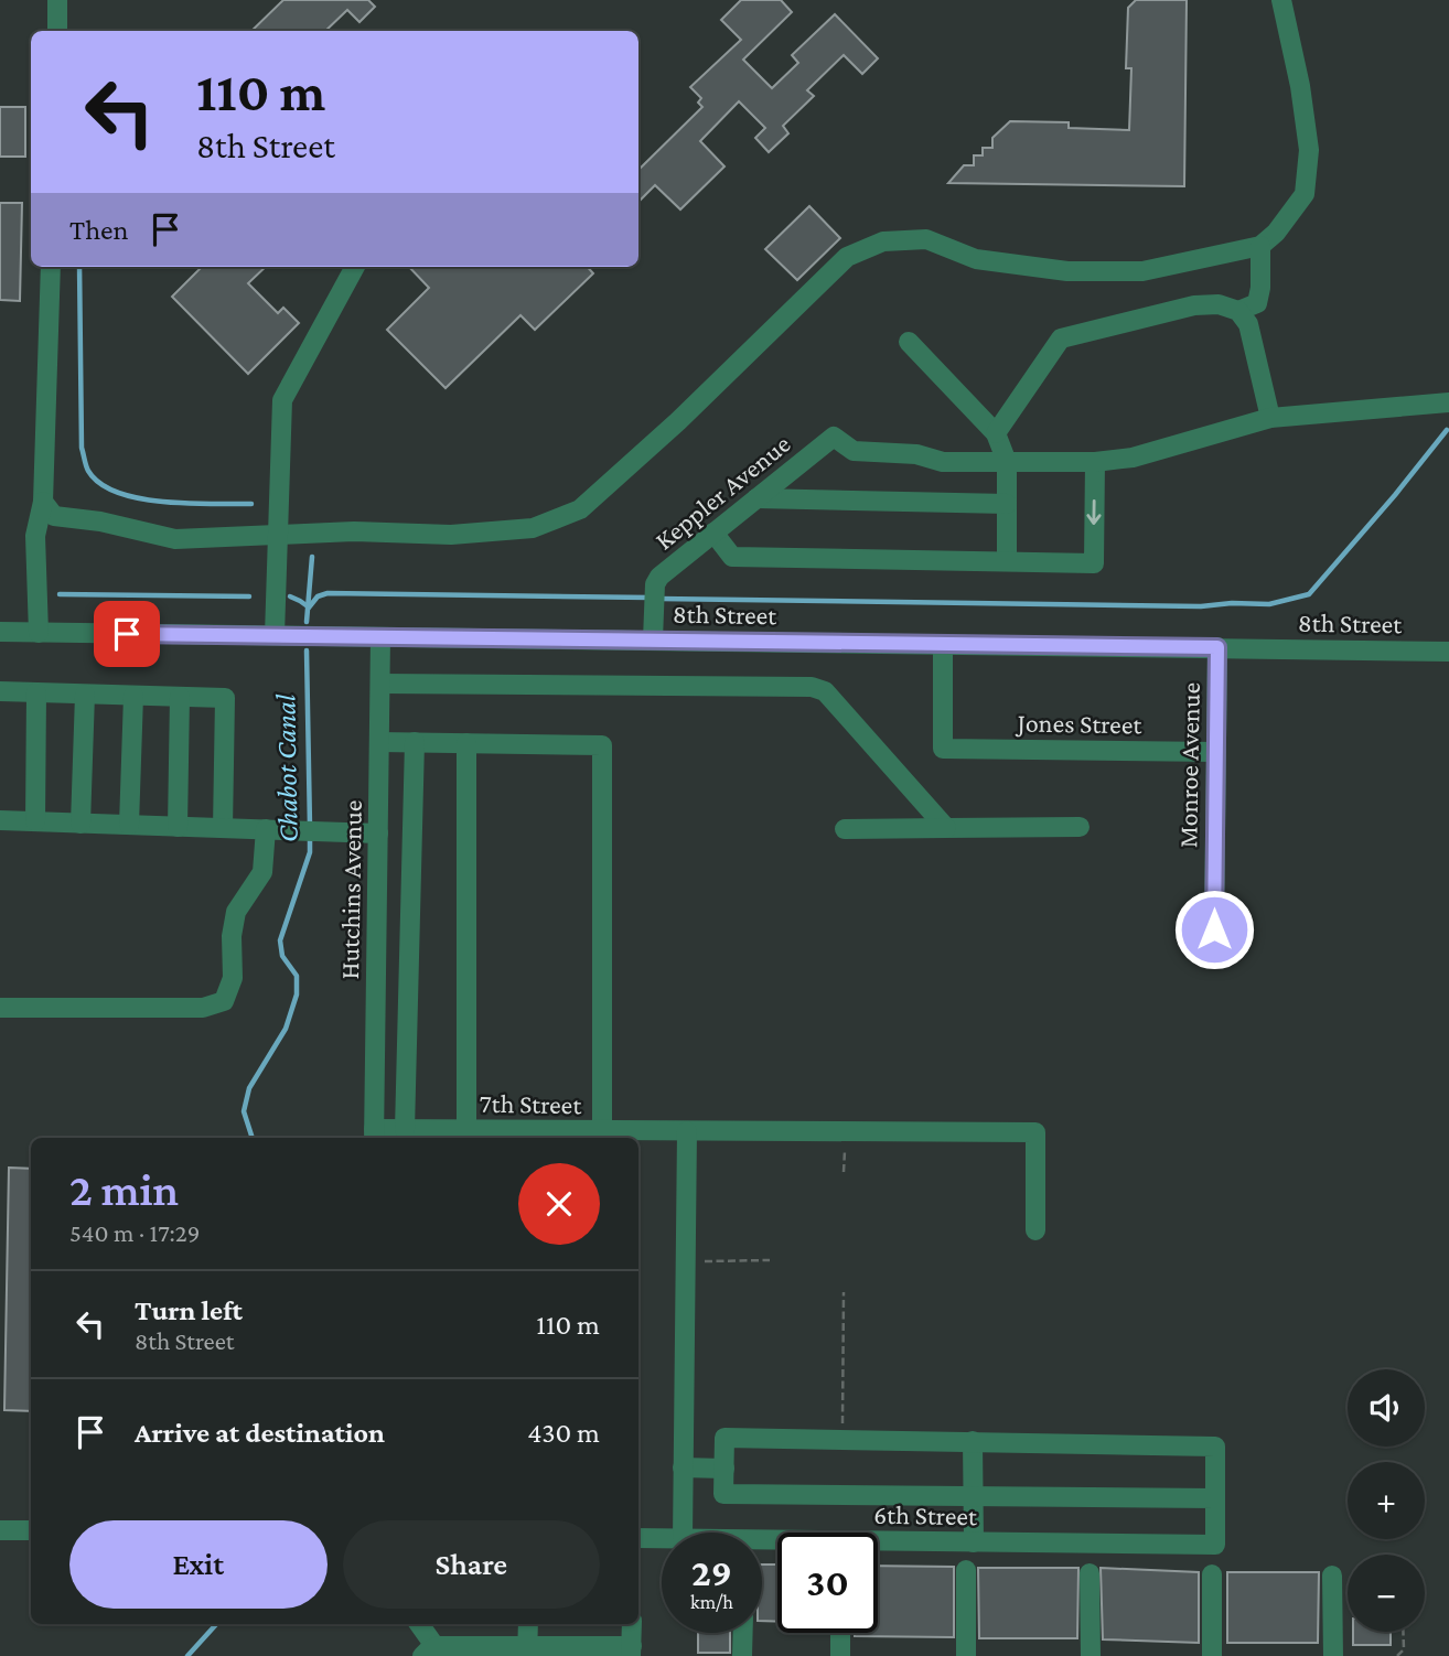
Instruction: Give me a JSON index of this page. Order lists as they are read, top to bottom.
{
  "streets": {
    "street": [
      "Keppler Avenue",
      "8th Street",
      "Jones Street",
      "Monroe Avenue",
      "Hutchins Avenue",
      "7th Street",
      "6th Street"
    ]
  },
  "crossings": [
    ["Keppler Avenue", "8th Street"],
    ["8th Street", "Jones Street"],
    ["8th Street", "Monroe Avenue"],
    ["8th Street", "Hutchins Avenue"],
    ["Jones Street", "Monroe Avenue"],
    ["Hutchins Avenue", "7th Street"]
  ],
  "water": ["Chabot Canal"],
  "page": {
    "turn": ["110 m", "8th Street"],
    "then": "Then",
    "heading": ["2 min", "540 m · 17:29"],
    "list": [
      {
        "name": "Turn left",
        "note": "8th Street",
        "value": "110 m"
      },
      {
        "name": "Arrive at destination",
        "value": "430 m"
      }
    ],
    "map_buttons": ["+", "−"],
    "buttons": ["Exit", "Share"],
    "speed": "29 km/h",
    "limit": "30"
  }
}
